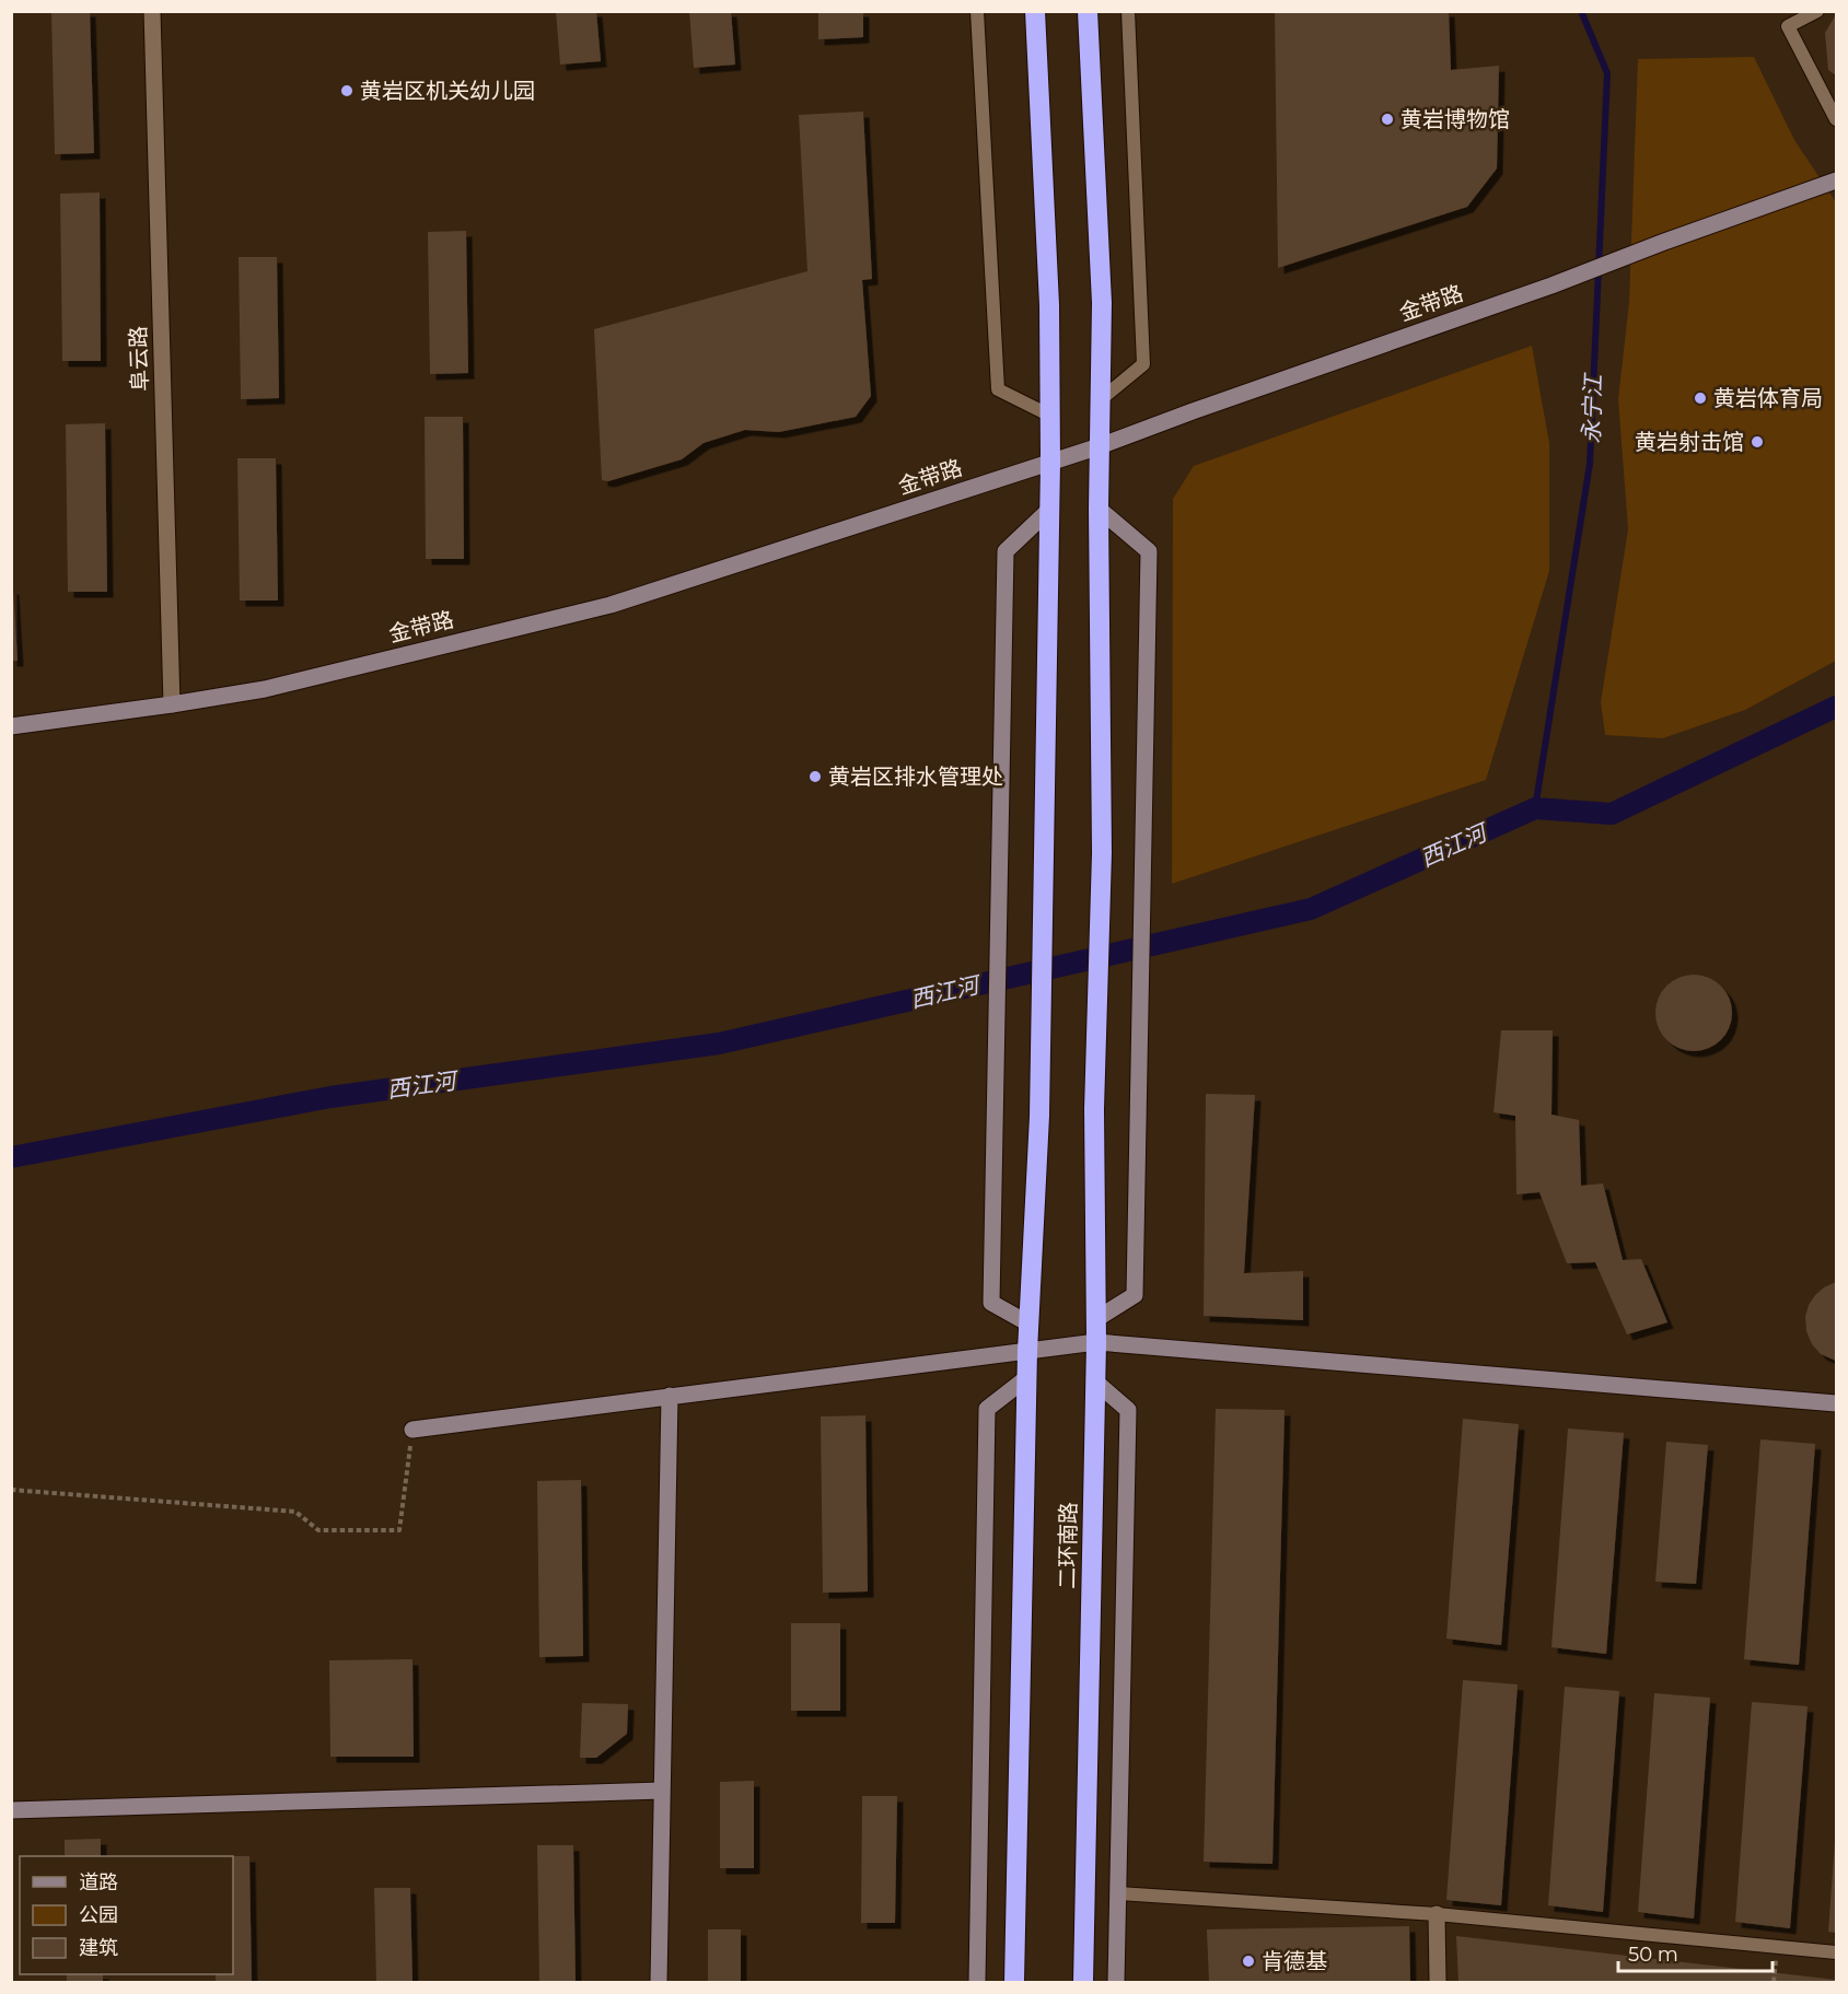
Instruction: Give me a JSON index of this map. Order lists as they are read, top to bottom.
{
  "streets": {
    "highway": ["二环南路"],
    "street": ["金带路", "阜云路"]
  },
  "crossings": [
    ["金带路", "阜云路"],
    ["金带路", "二环南路"]
  ],
  "water": ["永宁江", "西江河"],
  "places": [
    "黄岩区机关幼儿园",
    "黄岩博物馆",
    "黄岩体育局",
    "黄岩射击馆",
    "黄岩区排水管理处",
    "肯德基"
  ],
  "legend": ["道路", "公园", "建筑"],
  "scale_bar": "50 m"
}
